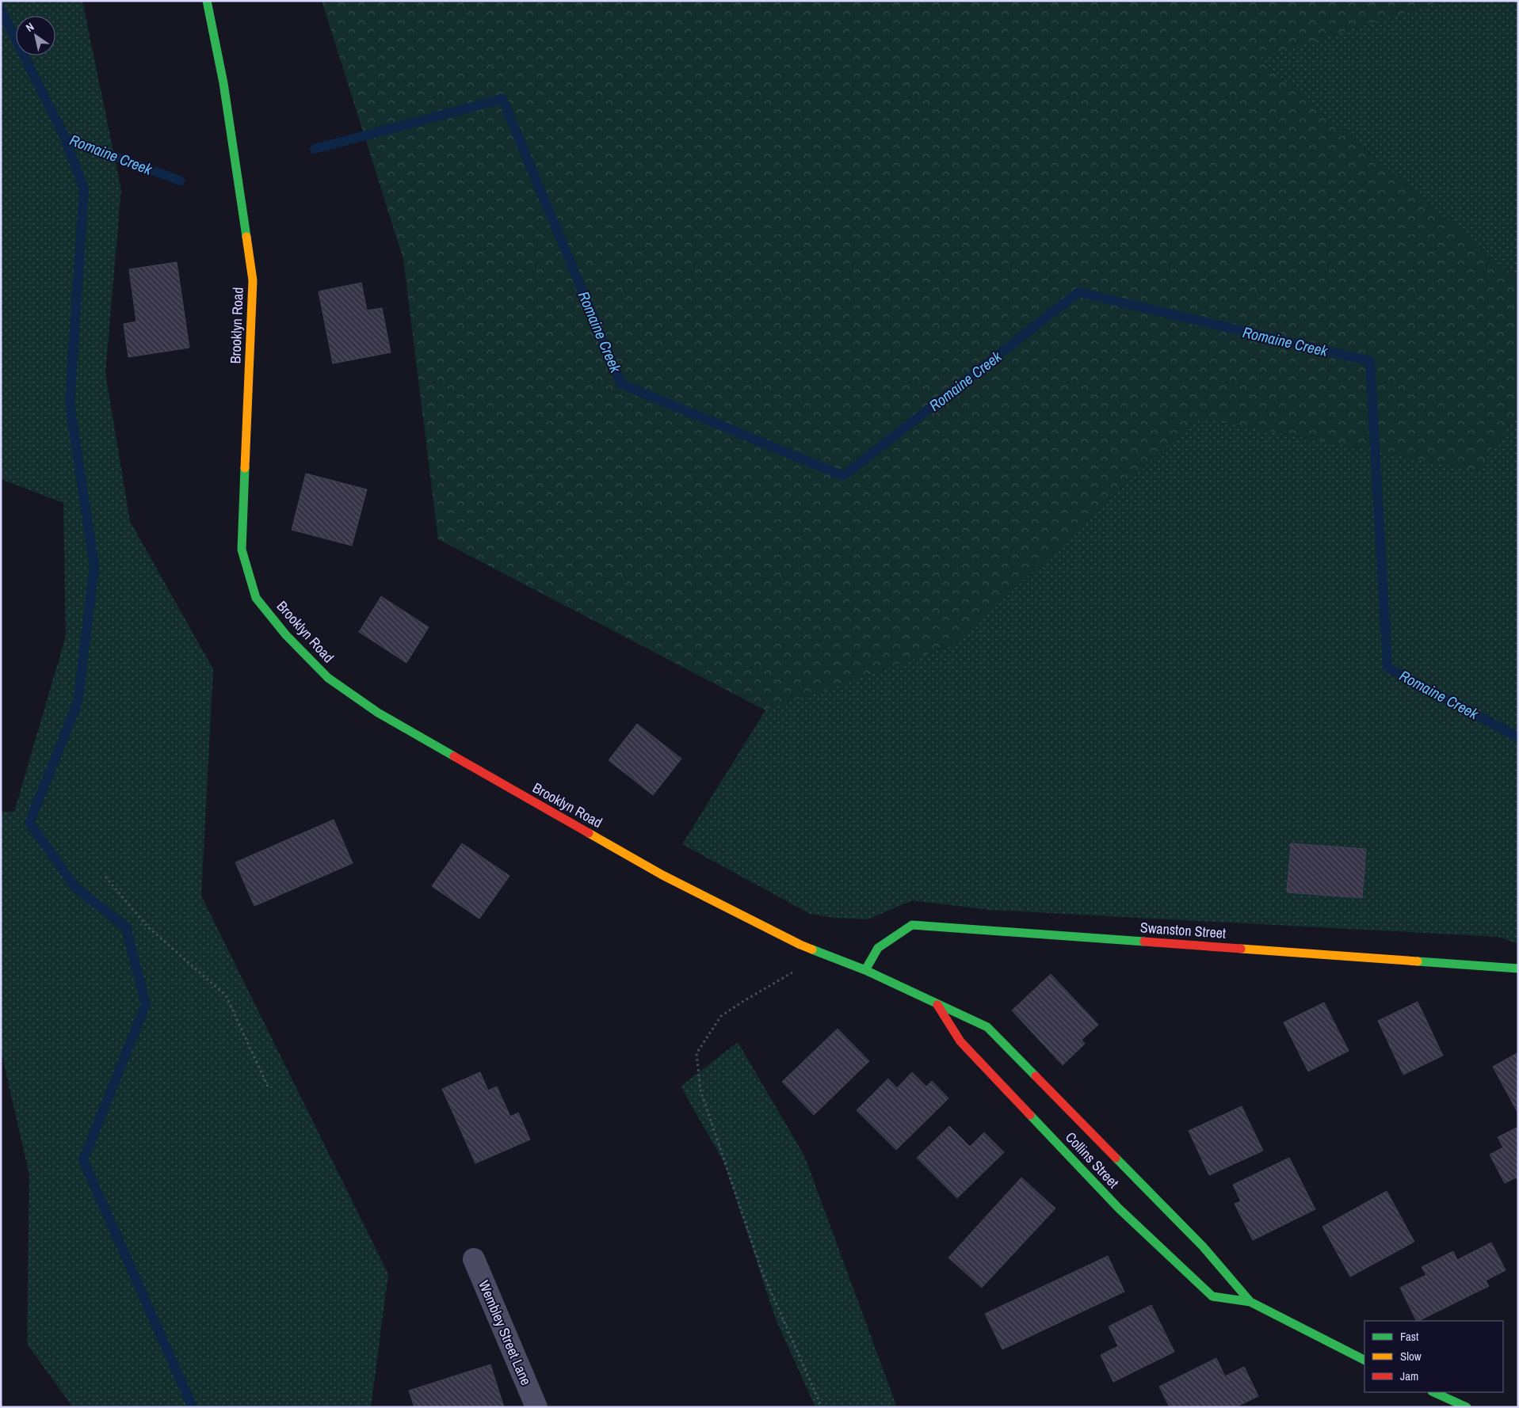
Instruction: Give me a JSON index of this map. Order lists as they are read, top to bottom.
{
  "streets": {
    "street": [
      "Brooklyn Road",
      "Swanston Street",
      "Collins Street",
      "Wembley Street Lane"
    ]
  },
  "crossings": [
    ["Brooklyn Road", "Swanston Street"],
    ["Brooklyn Road", "Collins Street"],
    ["Swanston Street", "Collins Street"]
  ],
  "water": ["Romaine Creek"],
  "legend": ["Fast", "Slow", "Jam"],
  "north": "top left"
}
